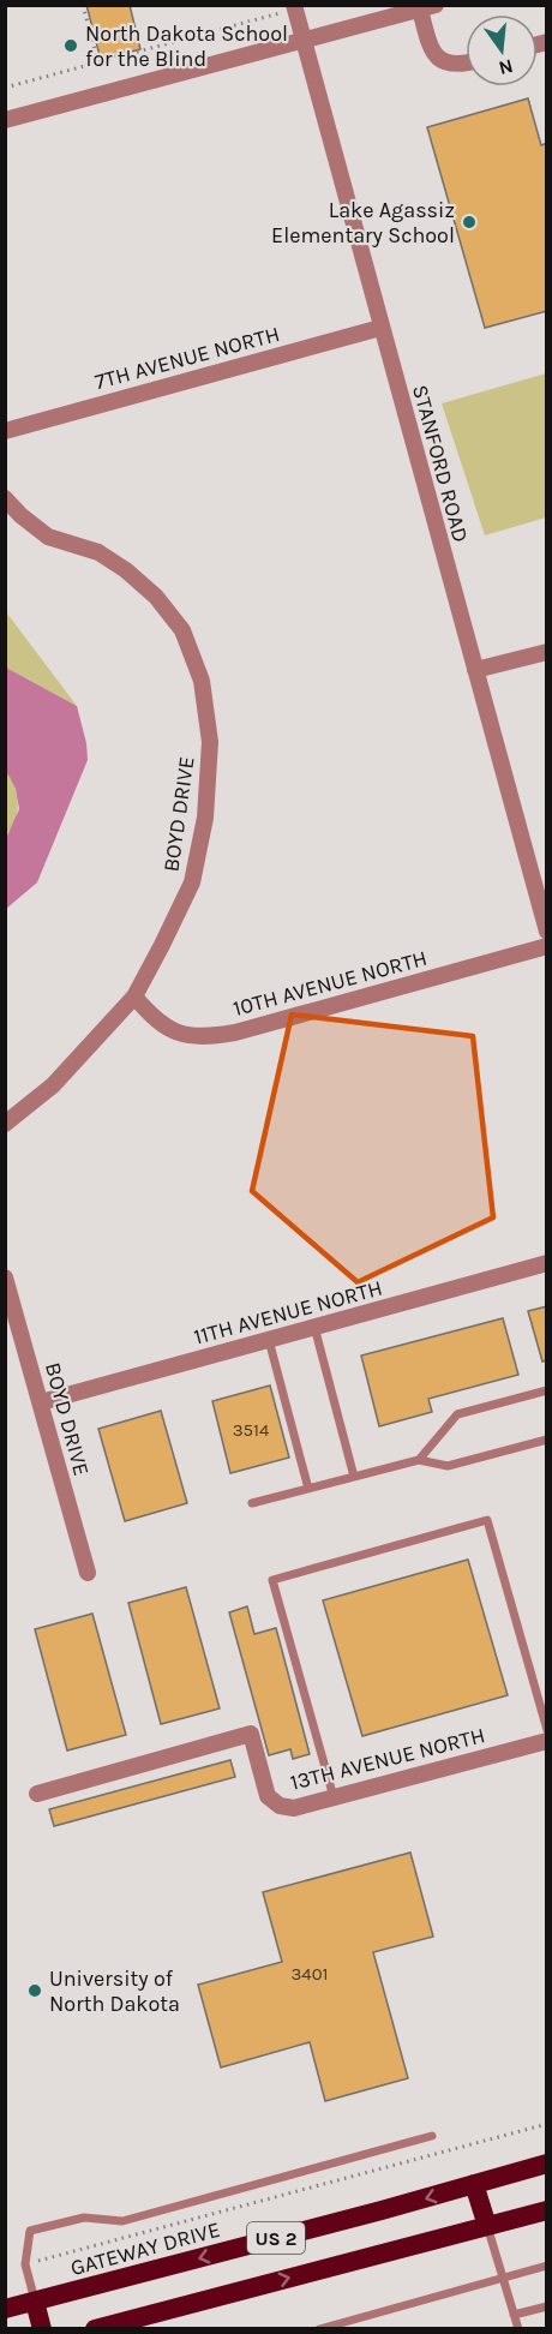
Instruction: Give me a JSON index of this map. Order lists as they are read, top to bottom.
{
  "streets": {
    "highway": ["US 2", "GATEWAY DRIVE"],
    "street": [
      "7TH AVENUE NORTH",
      "STANFORD ROAD",
      "BOYD DRIVE",
      "10TH AVENUE NORTH",
      "11TH AVENUE NORTH",
      "13TH AVENUE NORTH"
    ]
  },
  "crossings": [
    ["7TH AVENUE NORTH", "STANFORD ROAD"],
    ["BOYD DRIVE", "10TH AVENUE NORTH"],
    ["BOYD DRIVE", "11TH AVENUE NORTH"]
  ],
  "places": ["North Dakota School for the Blind", "Lake Agassiz Elementary School", "University of North Dakota"],
  "house_numbers": ["3514", "3401"],
  "north": "bottom"
}
